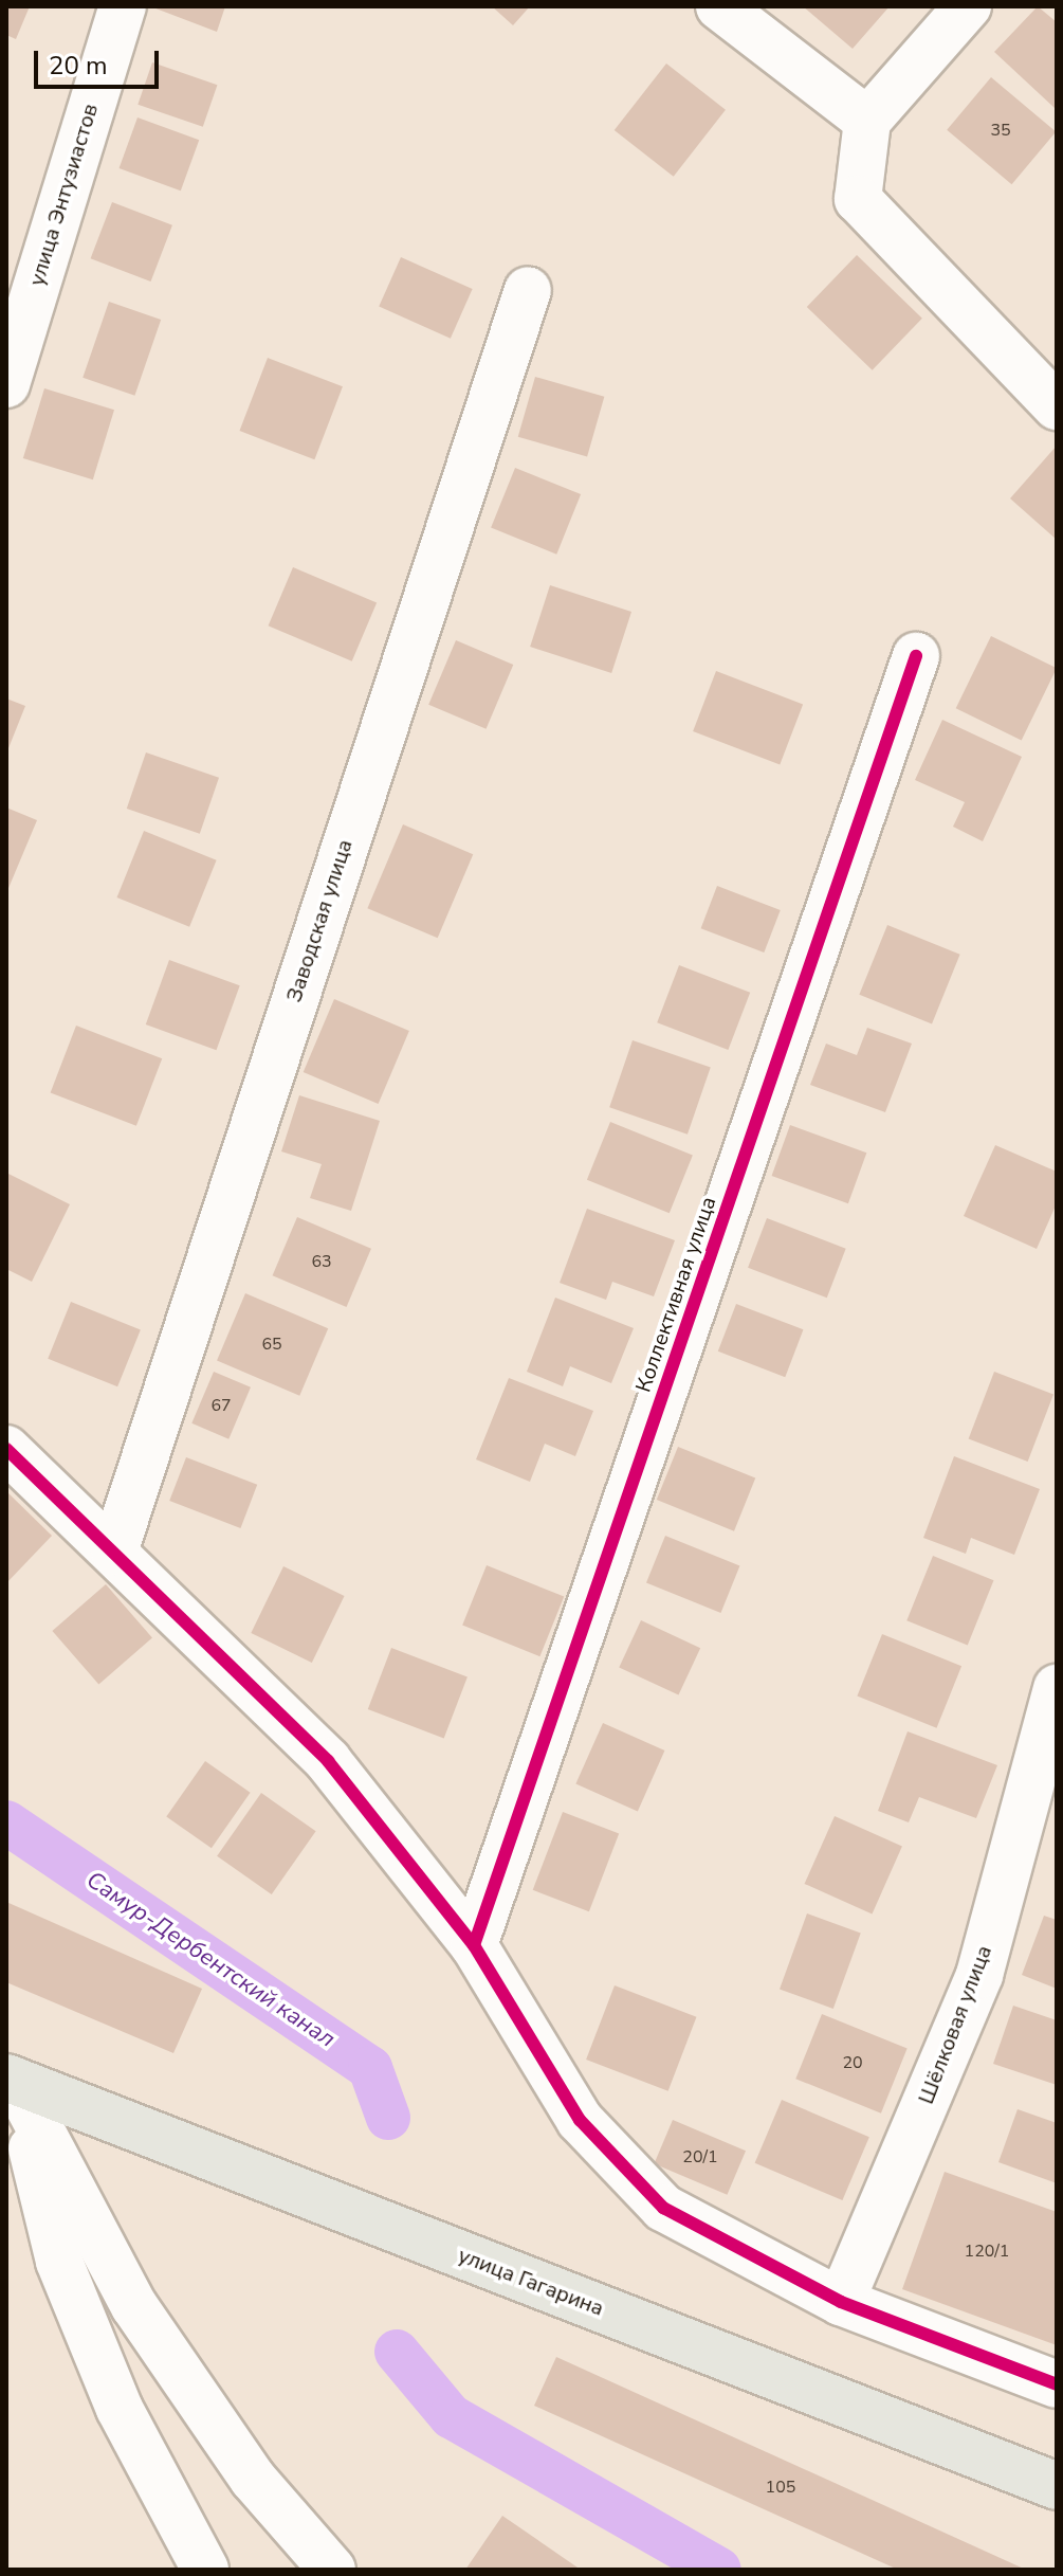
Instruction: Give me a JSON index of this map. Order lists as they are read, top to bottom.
{
  "streets": {
    "main road": ["улица Гагарина"],
    "street": [
      "улица Энтузиастов",
      "Заводская улица",
      "Коллективная улица",
      "Шёлковая улица"
    ]
  },
  "water": ["Самур-Дербентский канал"],
  "house_numbers": [
    "35",
    "63",
    "65",
    "67",
    "20",
    "20/1",
    "120/1",
    "105"
  ],
  "scale_bar": "20 m"
}
